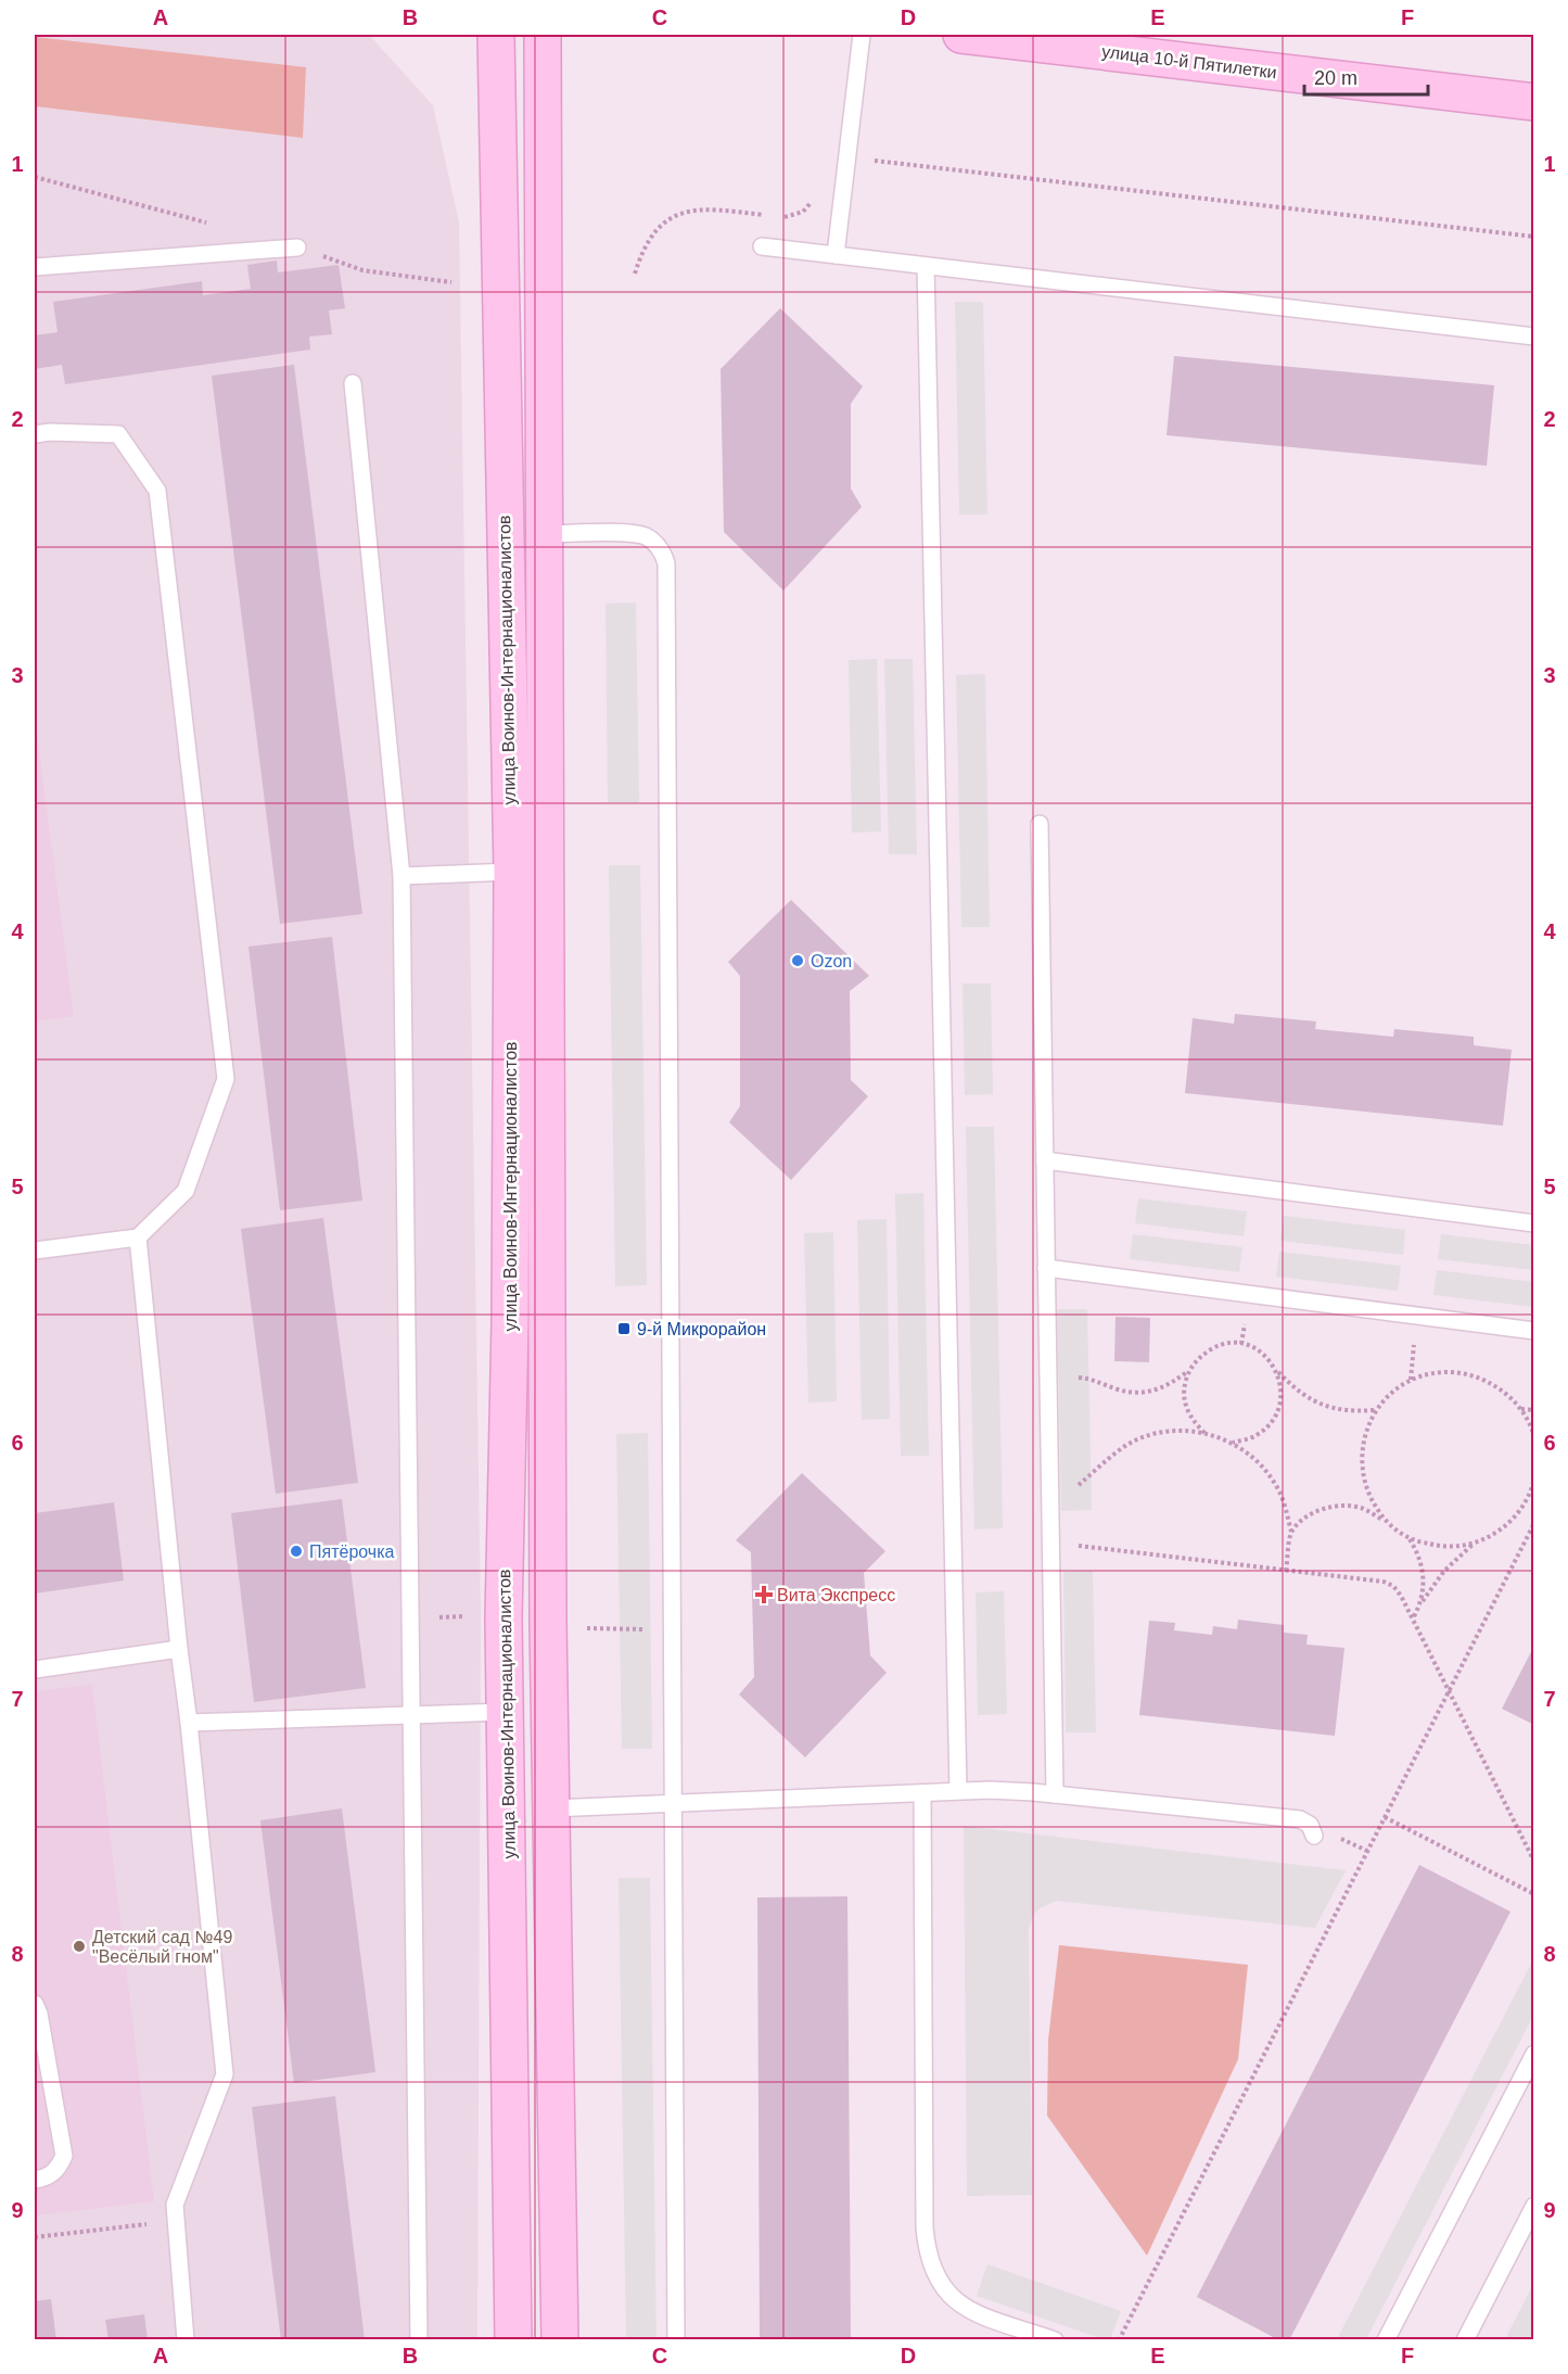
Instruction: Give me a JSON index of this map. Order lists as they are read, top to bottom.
{
  "streets": {
    "main road": ["улица 10-й Пятилетки", "улица Воинов-Интернационалистов"]
  },
  "places": {
    "other": ["Ozon", "Пятёрочка", "Детский сад №49 \"Весёлый гном\""],
    "transit": ["9-й Микрорайон"],
    "health": ["Вита Экспресс"]
  },
  "scale_bar": "20 m",
  "grid": {
    "columns": [
      "A",
      "B",
      "C",
      "D",
      "E",
      "F"
    ],
    "rows": [
      "1",
      "2",
      "3",
      "4",
      "5",
      "6",
      "7",
      "8",
      "9"
    ]
  }
}
